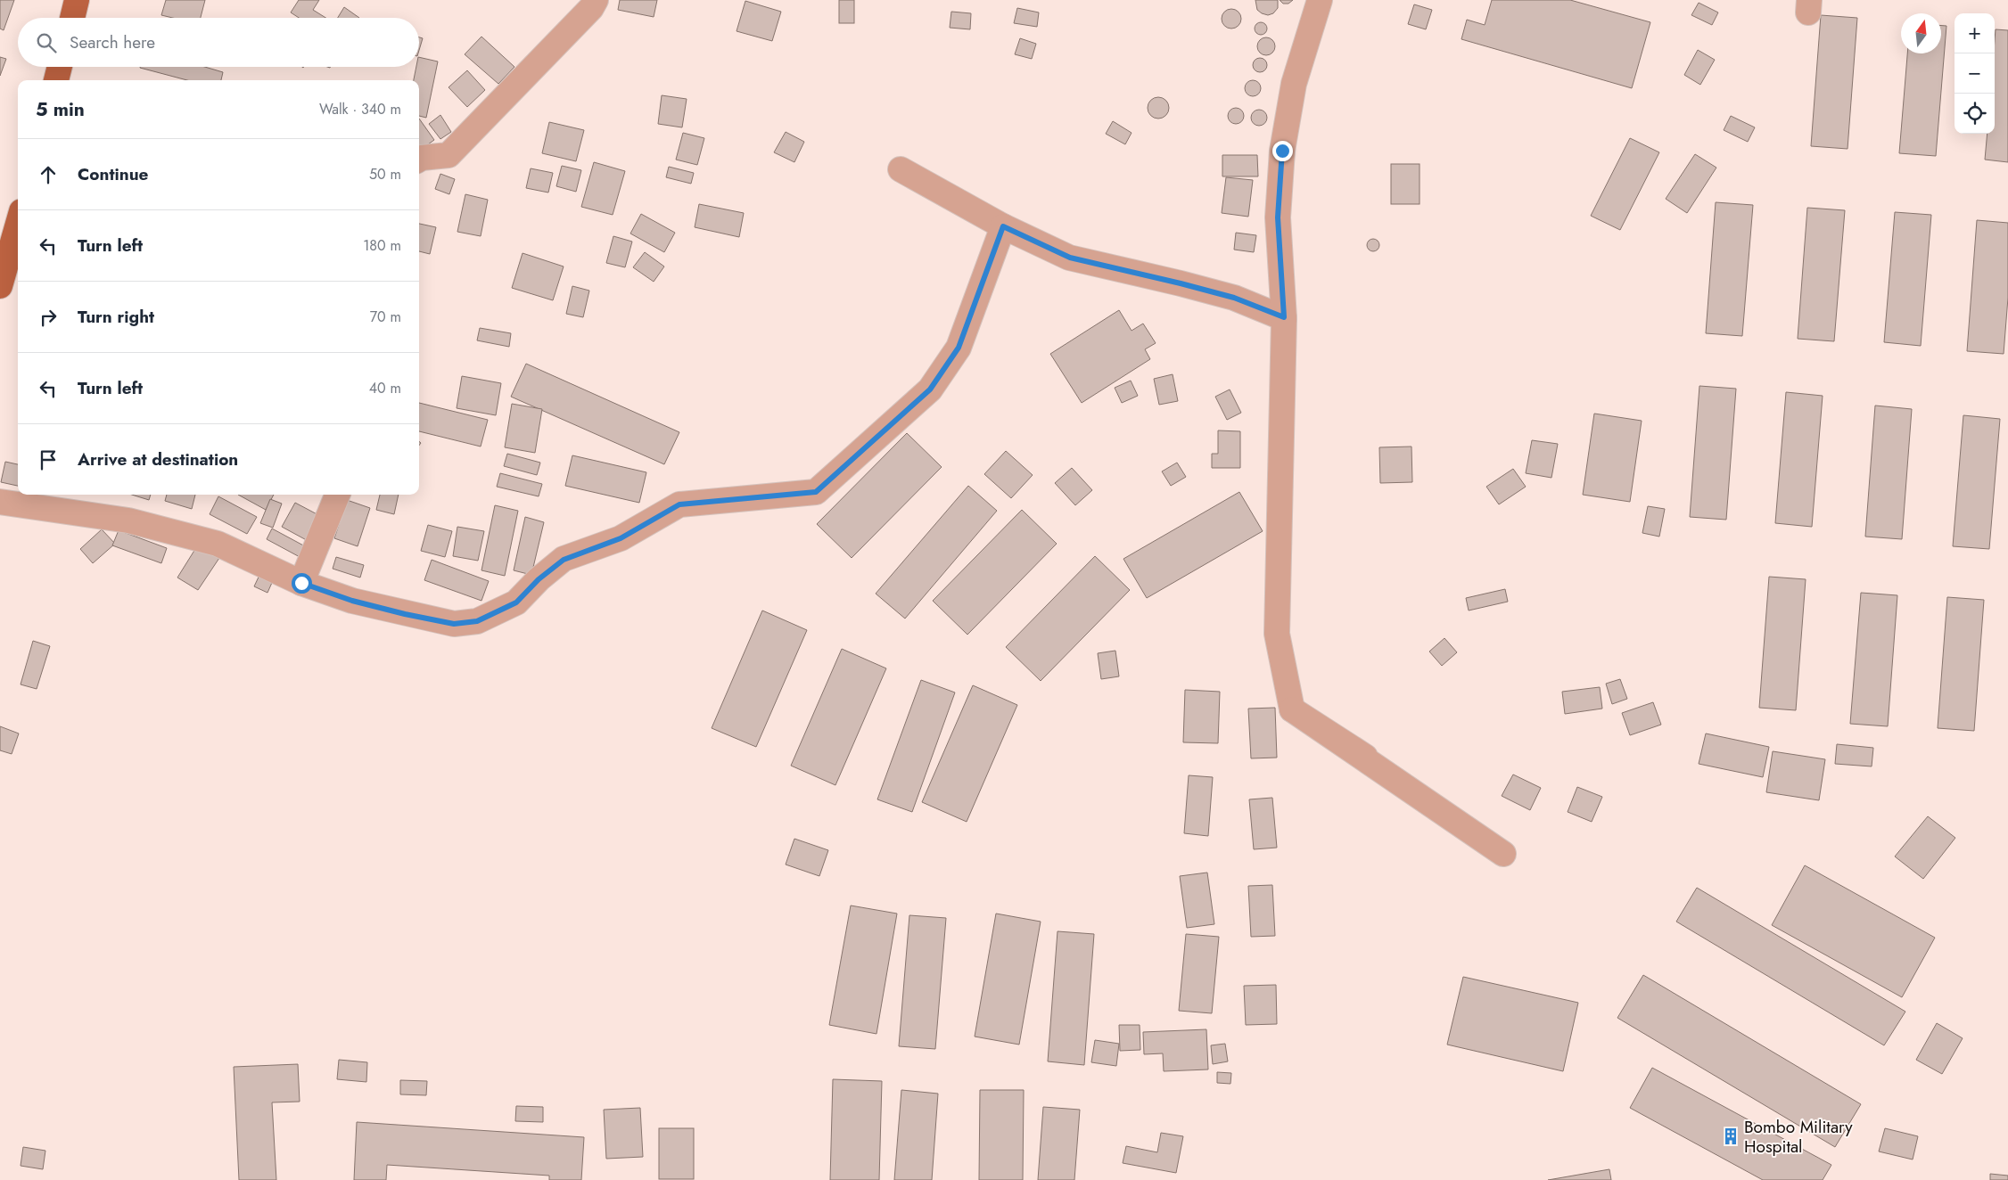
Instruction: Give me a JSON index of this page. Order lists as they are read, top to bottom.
{
  "places": {
    "building": ["Bombo Military Hospital"]
  },
  "north": "top",
  "page": {
    "map_buttons": ["+", "−"],
    "search": "Search here",
    "heading": ["5 min", "Walk · 340 m"],
    "list": [
      ["Continue", "50 m"],
      ["Turn left", "180 m"],
      ["Turn right", "70 m"],
      ["Turn left", "40 m"],
      "Arrive at destination"
    ]
  }
}
